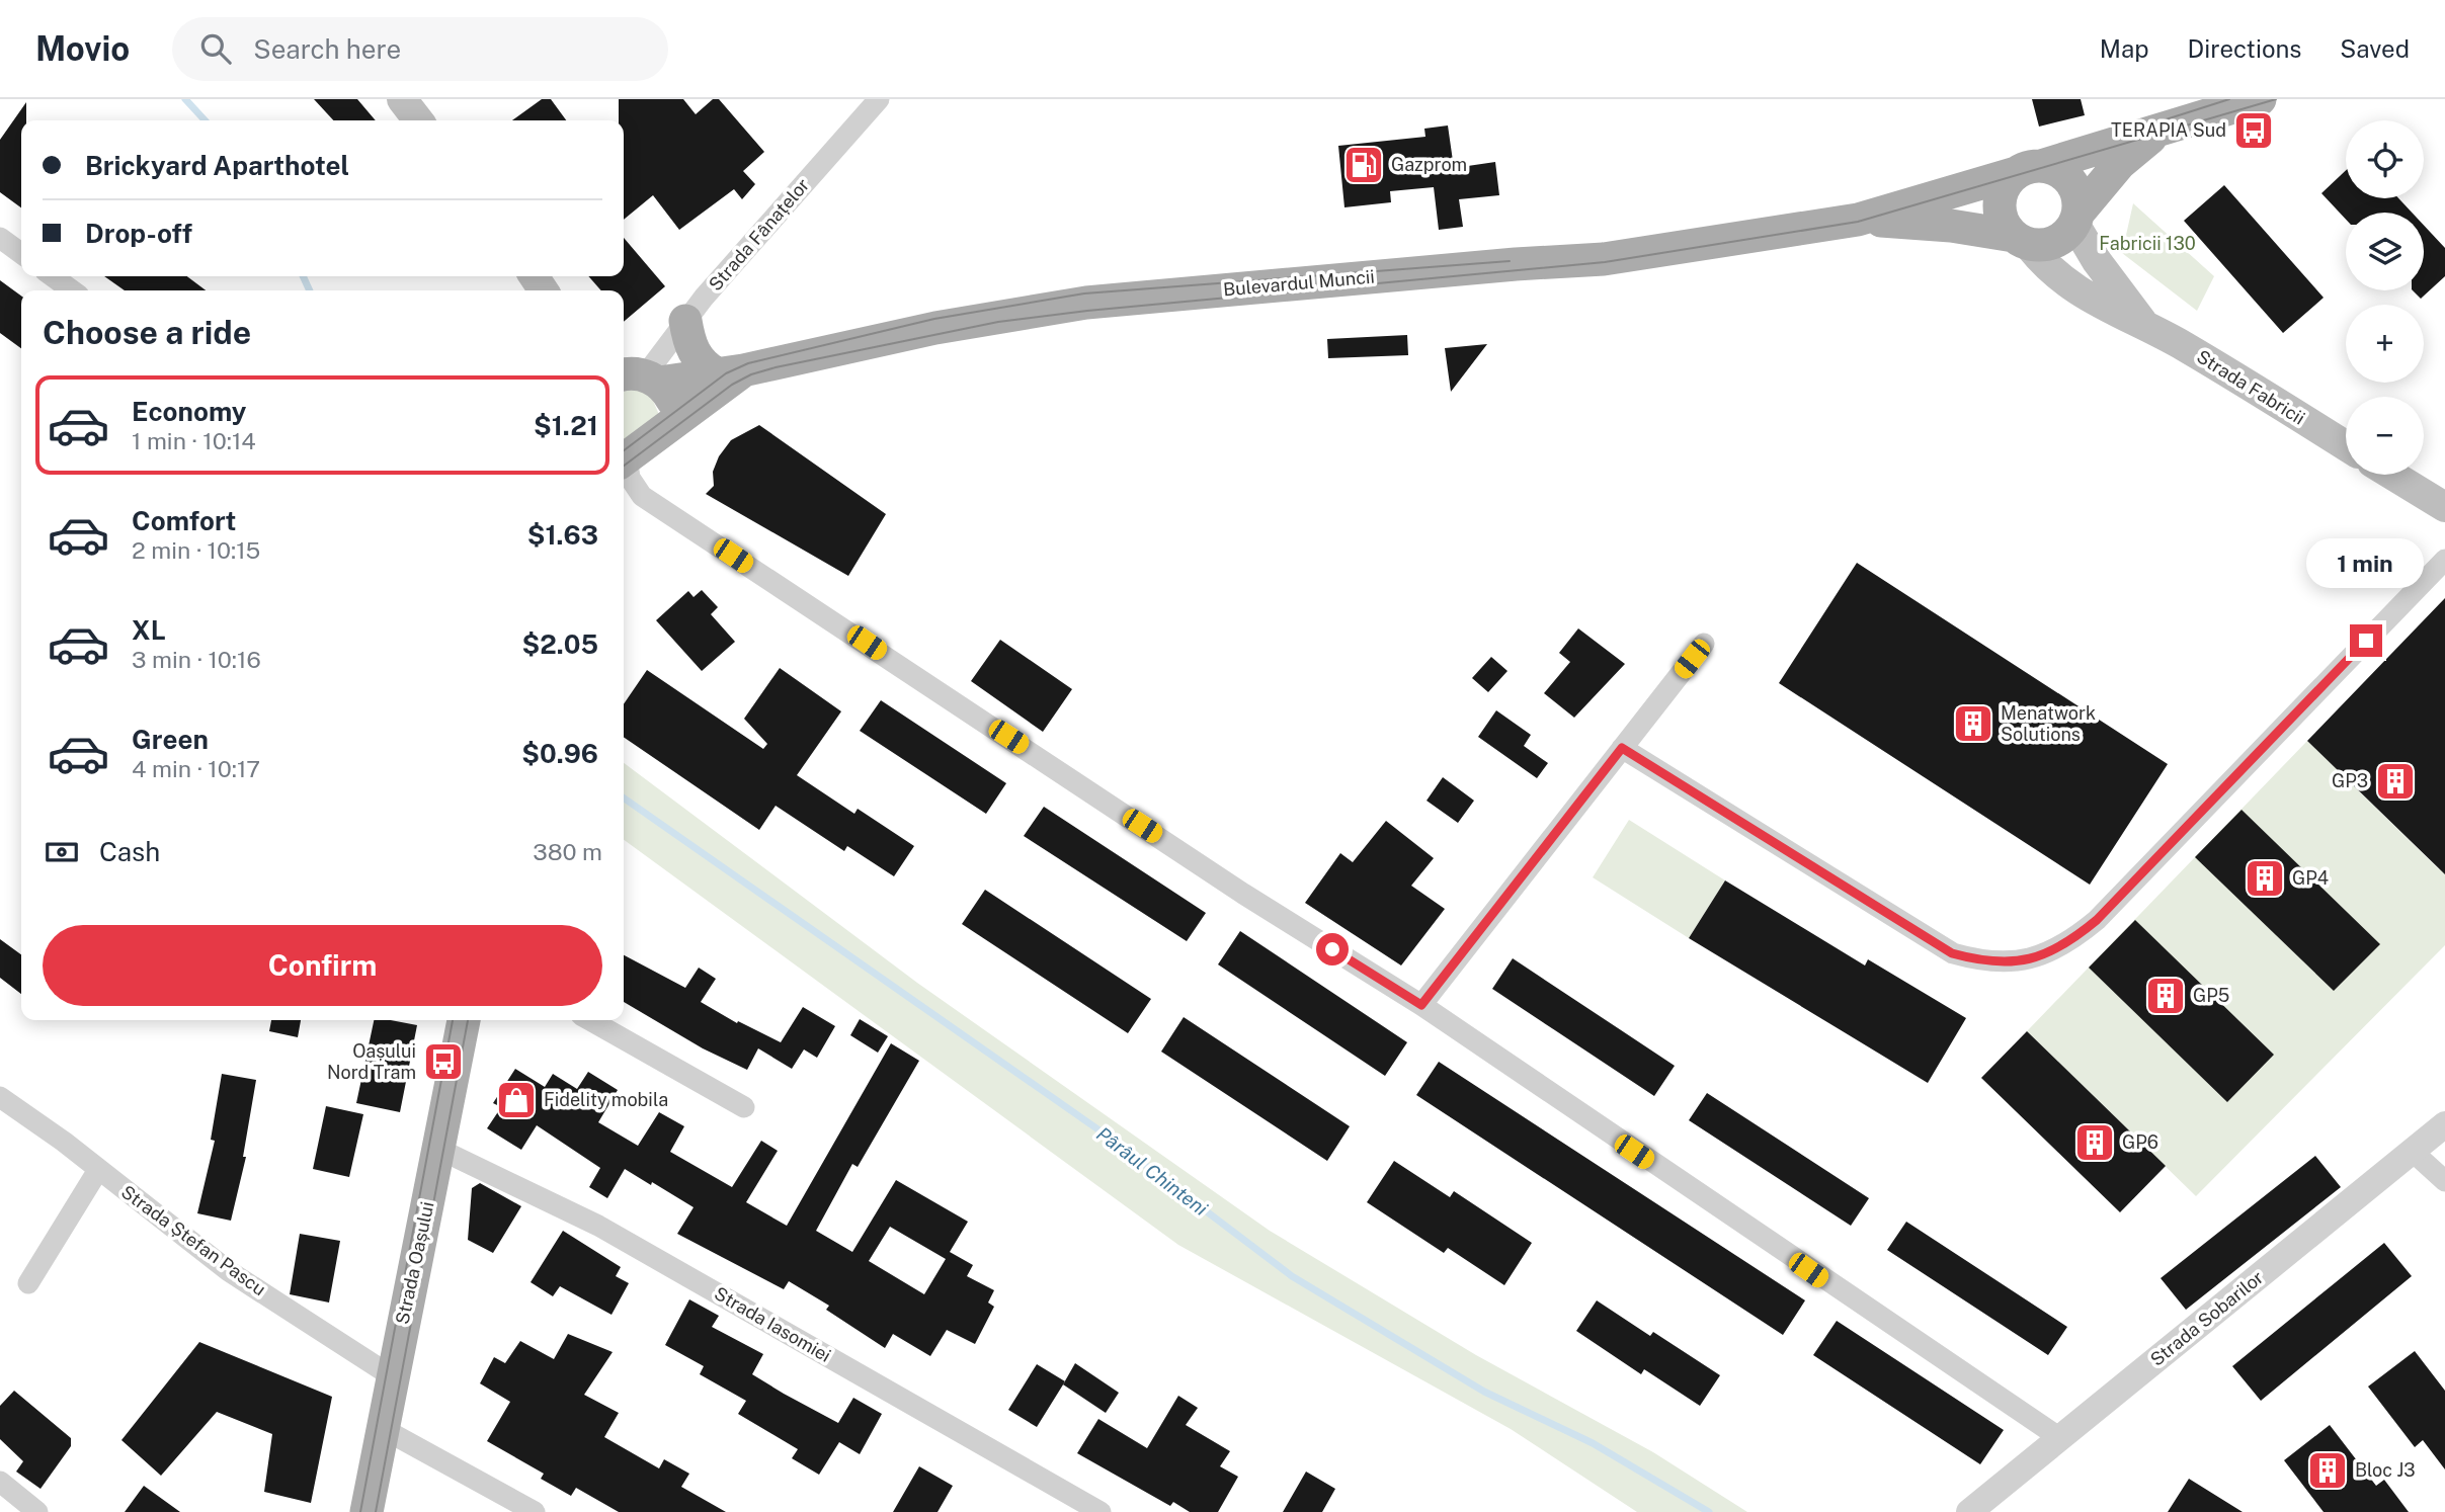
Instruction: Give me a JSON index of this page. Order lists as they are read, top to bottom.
{
  "streets": {
    "main road": ["Bulevardul Muncii", "Strada Fabricii", "Strada Oașului"],
    "street": [
      "Strada Fânațelor",
      "Strada Ștefan Pascu",
      "Strada Sobarilor",
      "Strada Iasomiei"
    ]
  },
  "crossings": [
    ["Strada Fânațelor", "Bulevardul Muncii"],
    ["Bulevardul Muncii", "Strada Fabricii"],
    ["Strada Ștefan Pascu", "Strada Oașului"],
    ["Strada Oașului", "Strada Iasomiei"]
  ],
  "water": ["Pârâul Chinteni"],
  "parks": ["Fabricii 130"],
  "places": {
    "bus stop": ["TERAPIA Sud", "Oașului Nord Tram"],
    "fuel station": ["Gazprom"],
    "building": [
      "Menatwork Solutions",
      "GP3",
      "GP4",
      "GP5",
      "GP6",
      "Bloc J3"
    ],
    "shop": ["Fidelity mobila"]
  },
  "page": {
    "header": "Movio",
    "search": "Search here",
    "nav": ["Map", "Directions", "Saved"],
    "map_buttons": ["+", "−"],
    "banner": ["Brickyard Aparthotel", "Drop-off"],
    "heading": "Choose a ride",
    "list": [
      {
        "name": "Economy",
        "note": "1 min · 10:14",
        "value": "$1.21"
      },
      {
        "name": "Comfort",
        "note": "2 min · 10:15",
        "value": "$1.63"
      },
      {
        "name": "XL",
        "note": "3 min · 10:16",
        "value": "$2.05"
      },
      {
        "name": "Green",
        "note": "4 min · 10:17",
        "value": "$0.96"
      }
    ],
    "bubble": "1 min",
    "pay": ["Cash", "380 m"],
    "buttons": "Confirm"
  }
}
